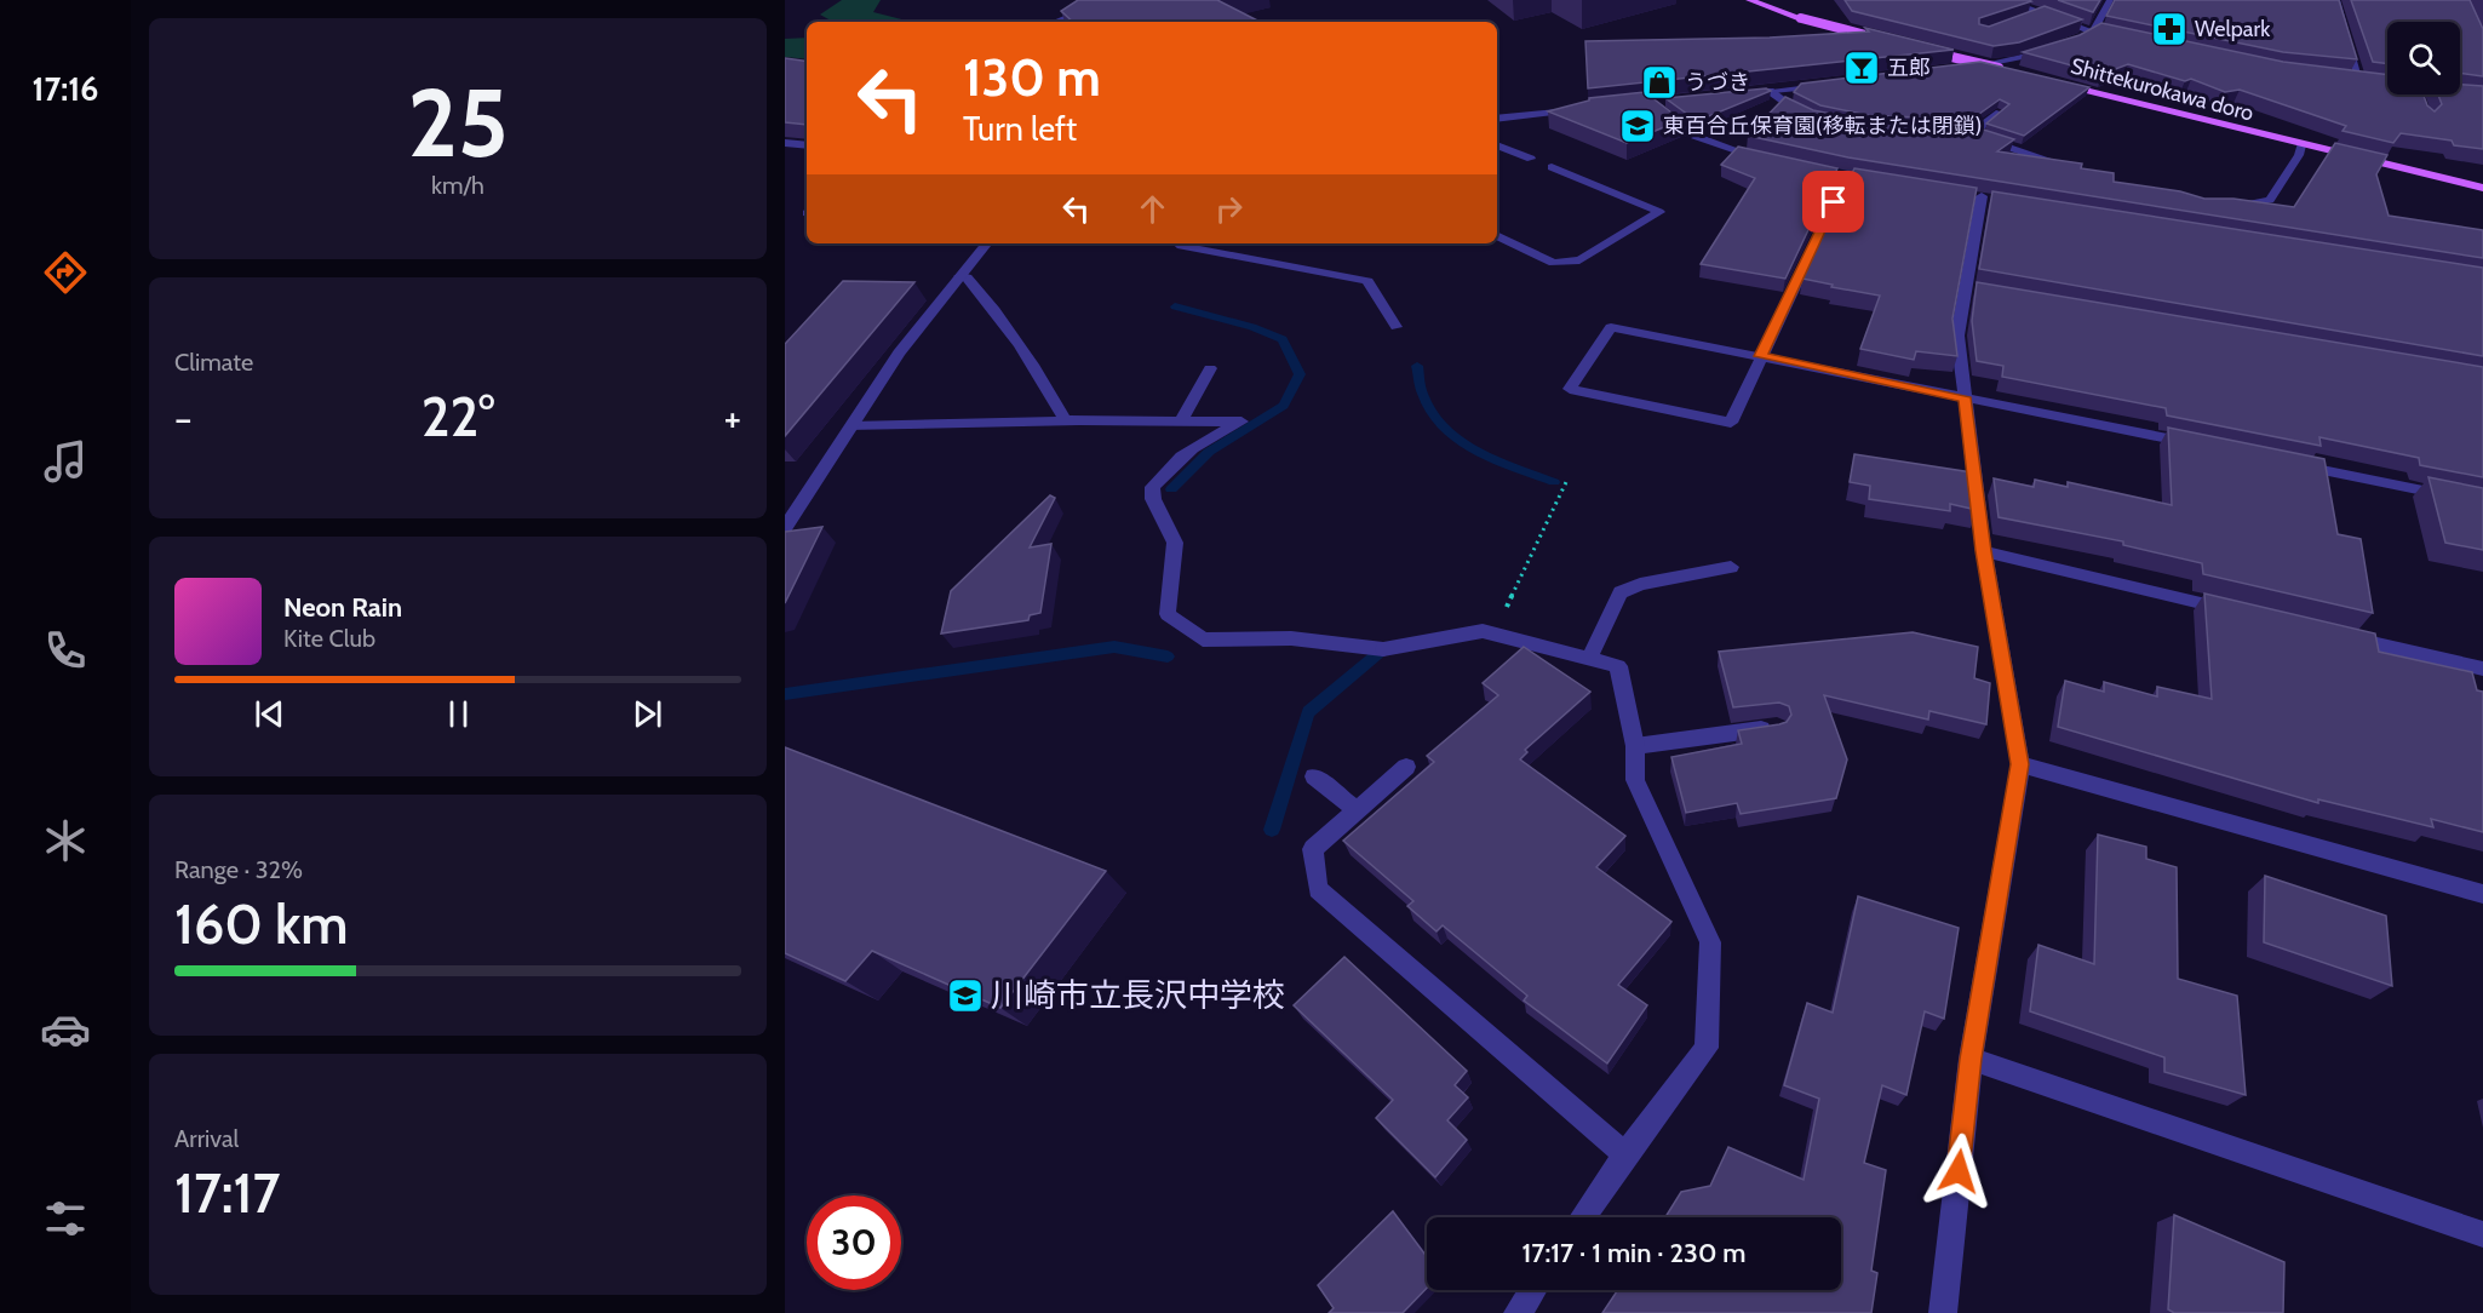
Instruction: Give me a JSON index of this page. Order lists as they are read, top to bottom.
{
  "streets": {
    "main road": ["Shittekurokawa doro"]
  },
  "places": {
    "pharmacy": ["Welpark"],
    "bar": ["五郎"],
    "shop": ["うづき"],
    "school or university": ["東百合丘保育園(移転または閉鎖)", "川崎市立長沢中学校"]
  },
  "page": {
    "tabs": "17:16",
    "tile": [
      ["25", "km/h"],
      "Climate",
      ["Range · 32%", "160 km"],
      ["Arrival", "17:17"]
    ],
    "turn": ["130 m", "Turn left"],
    "heat": ["−", "22°", "+"],
    "song": ["Neon Rain", "Kite Club"],
    "limit": "30",
    "trip": "17:17 · 1 min · 230 m"
  }
}
